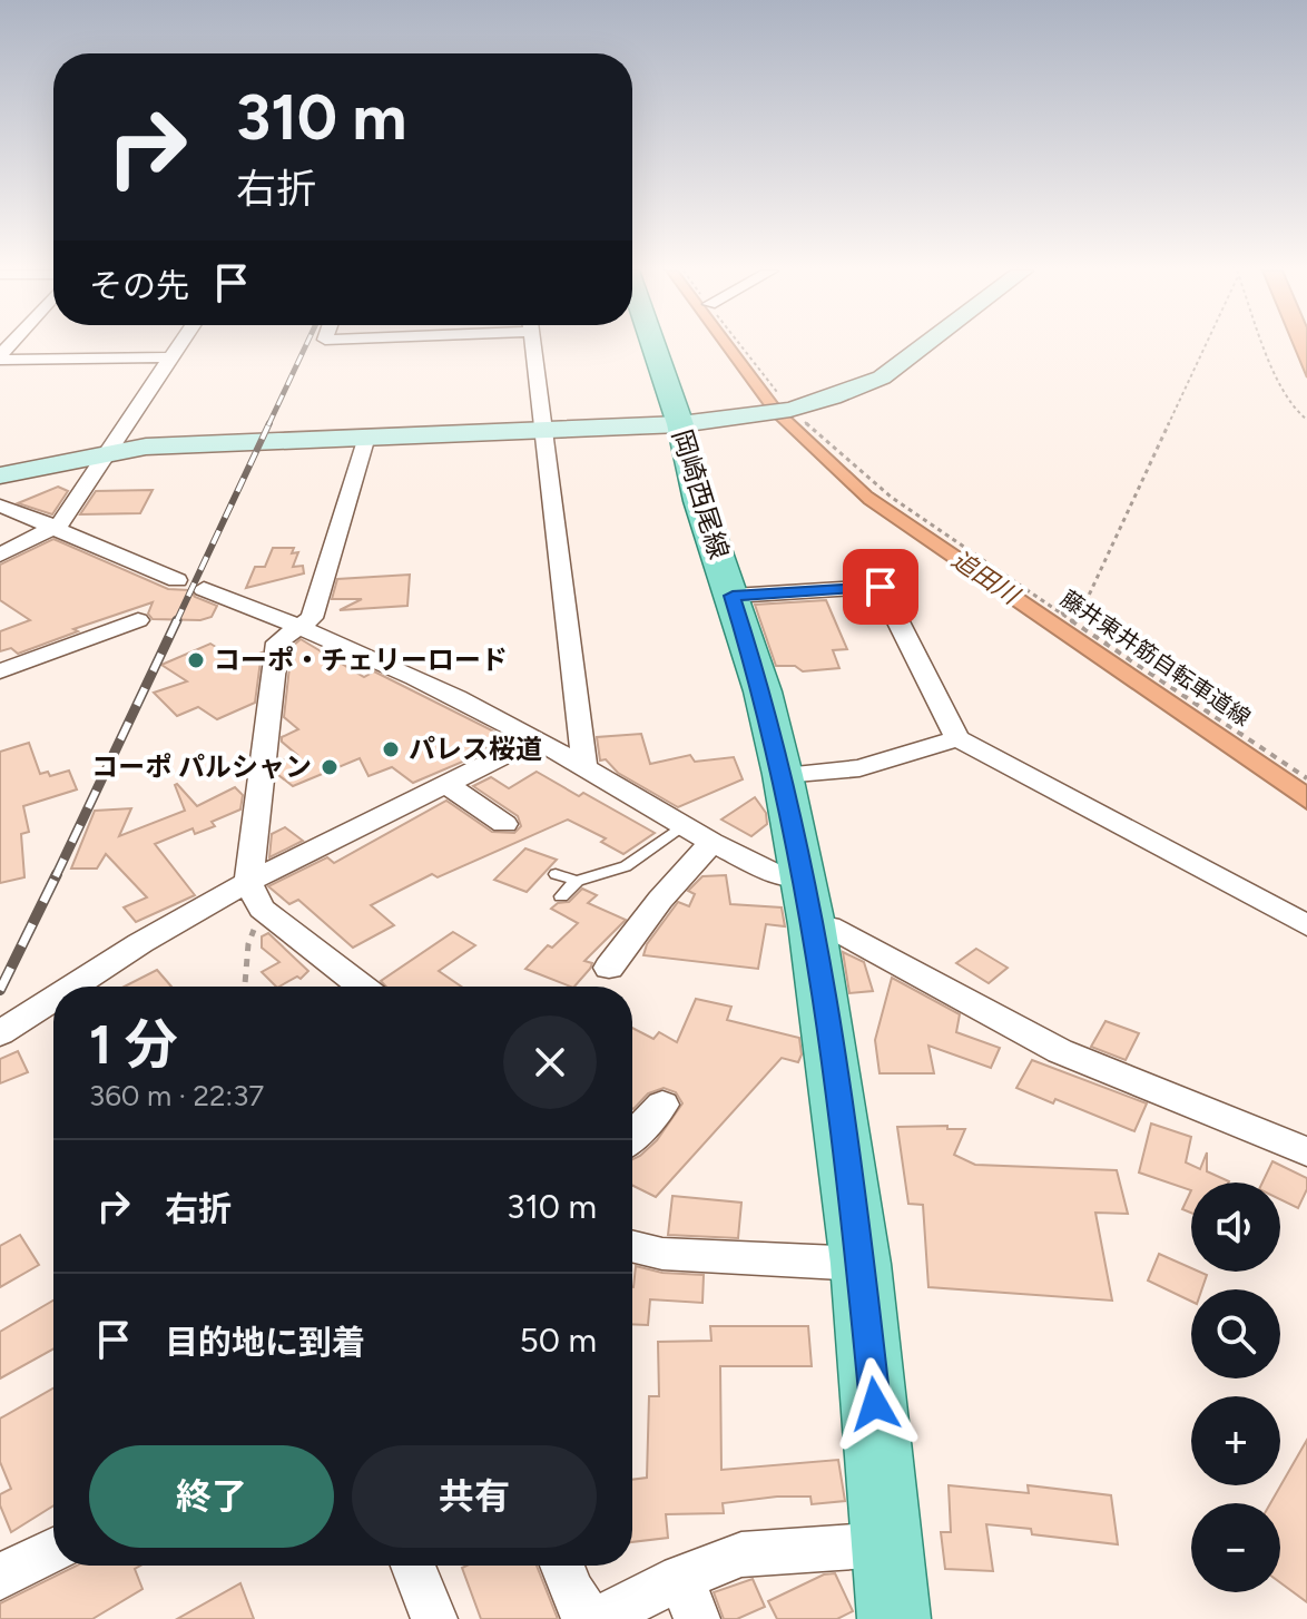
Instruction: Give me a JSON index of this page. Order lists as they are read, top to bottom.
{
  "streets": {
    "main road": ["岡崎西尾線"],
    "path": ["藤井東井筋自転車道線"]
  },
  "water": ["追田川"],
  "places": ["コーポ・チェリーロード", "パレス桜道", "コーポ パルシャン"],
  "page": {
    "turn": ["310 m", "右折"],
    "then": "その先",
    "heading": ["1 分", "360 m · 22:37"],
    "list": [
      {
        "name": "右折",
        "value": "310 m"
      },
      {
        "name": "目的地に到着",
        "value": "50 m"
      }
    ],
    "map_buttons": ["+", "−"],
    "buttons": ["終了", "共有"]
  }
}
